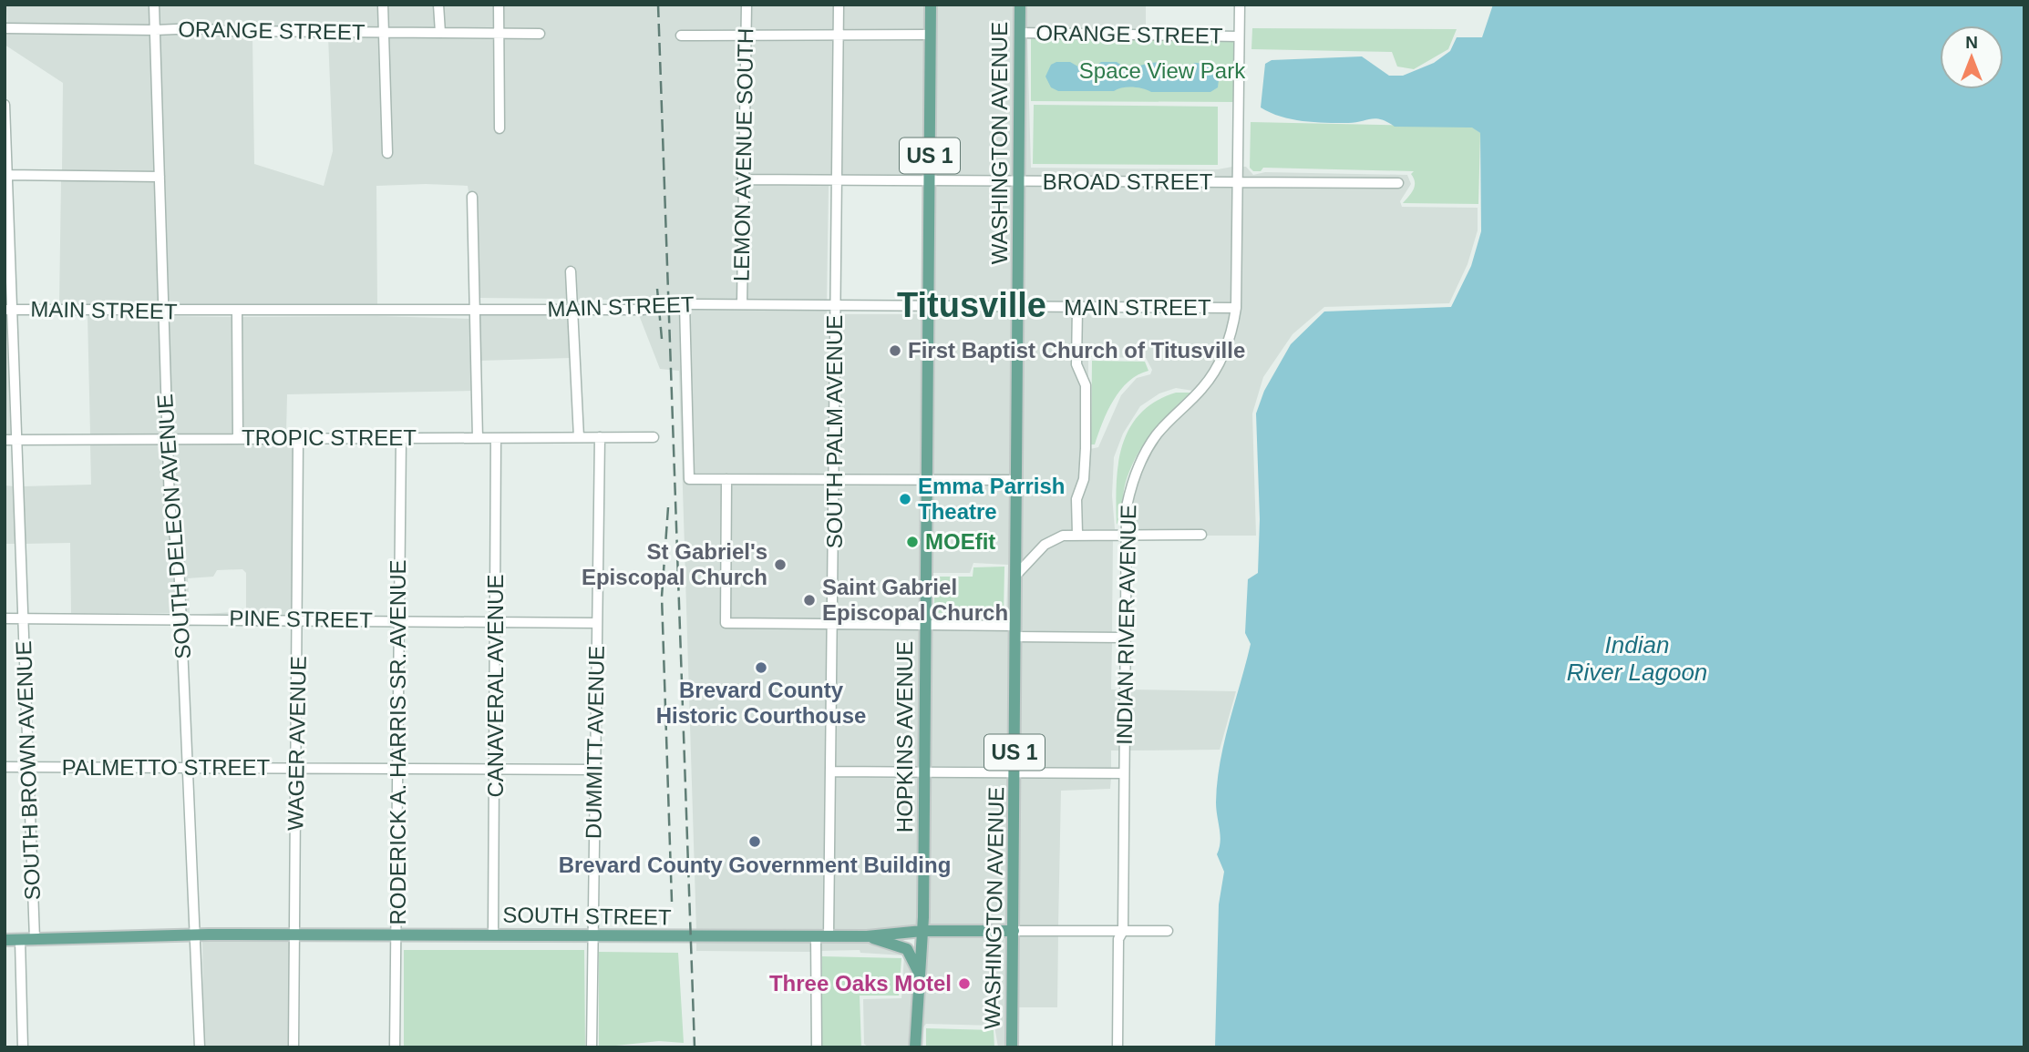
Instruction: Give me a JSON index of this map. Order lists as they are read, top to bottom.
{
  "streets": {
    "main road": [
      "WASHINGTON AVENUE",
      "US 1",
      "HOPKINS AVENUE",
      "SOUTH STREET"
    ],
    "street": [
      "ORANGE STREET",
      "LEMON AVENUE SOUTH",
      "BROAD STREET",
      "MAIN STREET",
      "SOUTH PALM AVENUE",
      "TROPIC STREET",
      "SOUTH DELEON AVENUE",
      "PINE STREET",
      "INDIAN RIVER AVENUE",
      "CANAVERAL AVENUE",
      "RODERICK A. HARRIS SR. AVENUE",
      "DUMMITT AVENUE",
      "WAGER AVENUE",
      "PALMETTO STREET",
      "SOUTH BROWN AVENUE"
    ]
  },
  "crossings": [
    ["ORANGE STREET", "WASHINGTON AVENUE"],
    ["ORANGE STREET", "SOUTH DELEON AVENUE"],
    ["ORANGE STREET", "INDIAN RIVER AVENUE"],
    ["WASHINGTON AVENUE", "BROAD STREET"],
    ["WASHINGTON AVENUE", "MAIN STREET"],
    ["WASHINGTON AVENUE", "SOUTH STREET"],
    ["LEMON AVENUE SOUTH", "BROAD STREET"],
    ["LEMON AVENUE SOUTH", "MAIN STREET"],
    ["BROAD STREET", "SOUTH PALM AVENUE"],
    ["BROAD STREET", "INDIAN RIVER AVENUE"],
    ["BROAD STREET", "HOPKINS AVENUE"],
    ["MAIN STREET", "SOUTH PALM AVENUE"],
    ["MAIN STREET", "SOUTH DELEON AVENUE"],
    ["MAIN STREET", "INDIAN RIVER AVENUE"],
    ["MAIN STREET", "HOPKINS AVENUE"],
    ["MAIN STREET", "SOUTH BROWN AVENUE"],
    ["SOUTH PALM AVENUE", "SOUTH STREET"],
    ["TROPIC STREET", "SOUTH DELEON AVENUE"],
    ["TROPIC STREET", "CANAVERAL AVENUE"],
    ["TROPIC STREET", "RODERICK A. HARRIS SR. AVENUE"],
    ["TROPIC STREET", "DUMMITT AVENUE"],
    ["TROPIC STREET", "WAGER AVENUE"],
    ["TROPIC STREET", "SOUTH BROWN AVENUE"],
    ["SOUTH DELEON AVENUE", "PINE STREET"],
    ["SOUTH DELEON AVENUE", "PALMETTO STREET"],
    ["SOUTH DELEON AVENUE", "SOUTH STREET"],
    ["PINE STREET", "CANAVERAL AVENUE"],
    ["PINE STREET", "RODERICK A. HARRIS SR. AVENUE"],
    ["PINE STREET", "DUMMITT AVENUE"],
    ["PINE STREET", "WAGER AVENUE"],
    ["PINE STREET", "SOUTH BROWN AVENUE"],
    ["INDIAN RIVER AVENUE", "SOUTH STREET"],
    ["CANAVERAL AVENUE", "PALMETTO STREET"],
    ["CANAVERAL AVENUE", "SOUTH STREET"],
    ["HOPKINS AVENUE", "SOUTH STREET"],
    ["RODERICK A. HARRIS SR. AVENUE", "PALMETTO STREET"],
    ["RODERICK A. HARRIS SR. AVENUE", "SOUTH STREET"],
    ["DUMMITT AVENUE", "PALMETTO STREET"],
    ["DUMMITT AVENUE", "SOUTH STREET"],
    ["WAGER AVENUE", "PALMETTO STREET"],
    ["WAGER AVENUE", "SOUTH STREET"],
    ["PALMETTO STREET", "SOUTH BROWN AVENUE"],
    ["SOUTH BROWN AVENUE", "SOUTH STREET"]
  ],
  "districts": ["Titusville"],
  "water": ["Indian River Lagoon"],
  "parks": ["Space View Park"],
  "places": [
    "First Baptist Church of Titusville",
    "Emma Parrish Theatre",
    "MOEfit",
    "St Gabriel's Episcopal Church",
    "Saint Gabriel Episcopal Church",
    "Brevard County Historic Courthouse",
    "Brevard County Government Building",
    "Three Oaks Motel"
  ],
  "north": "top"
}
